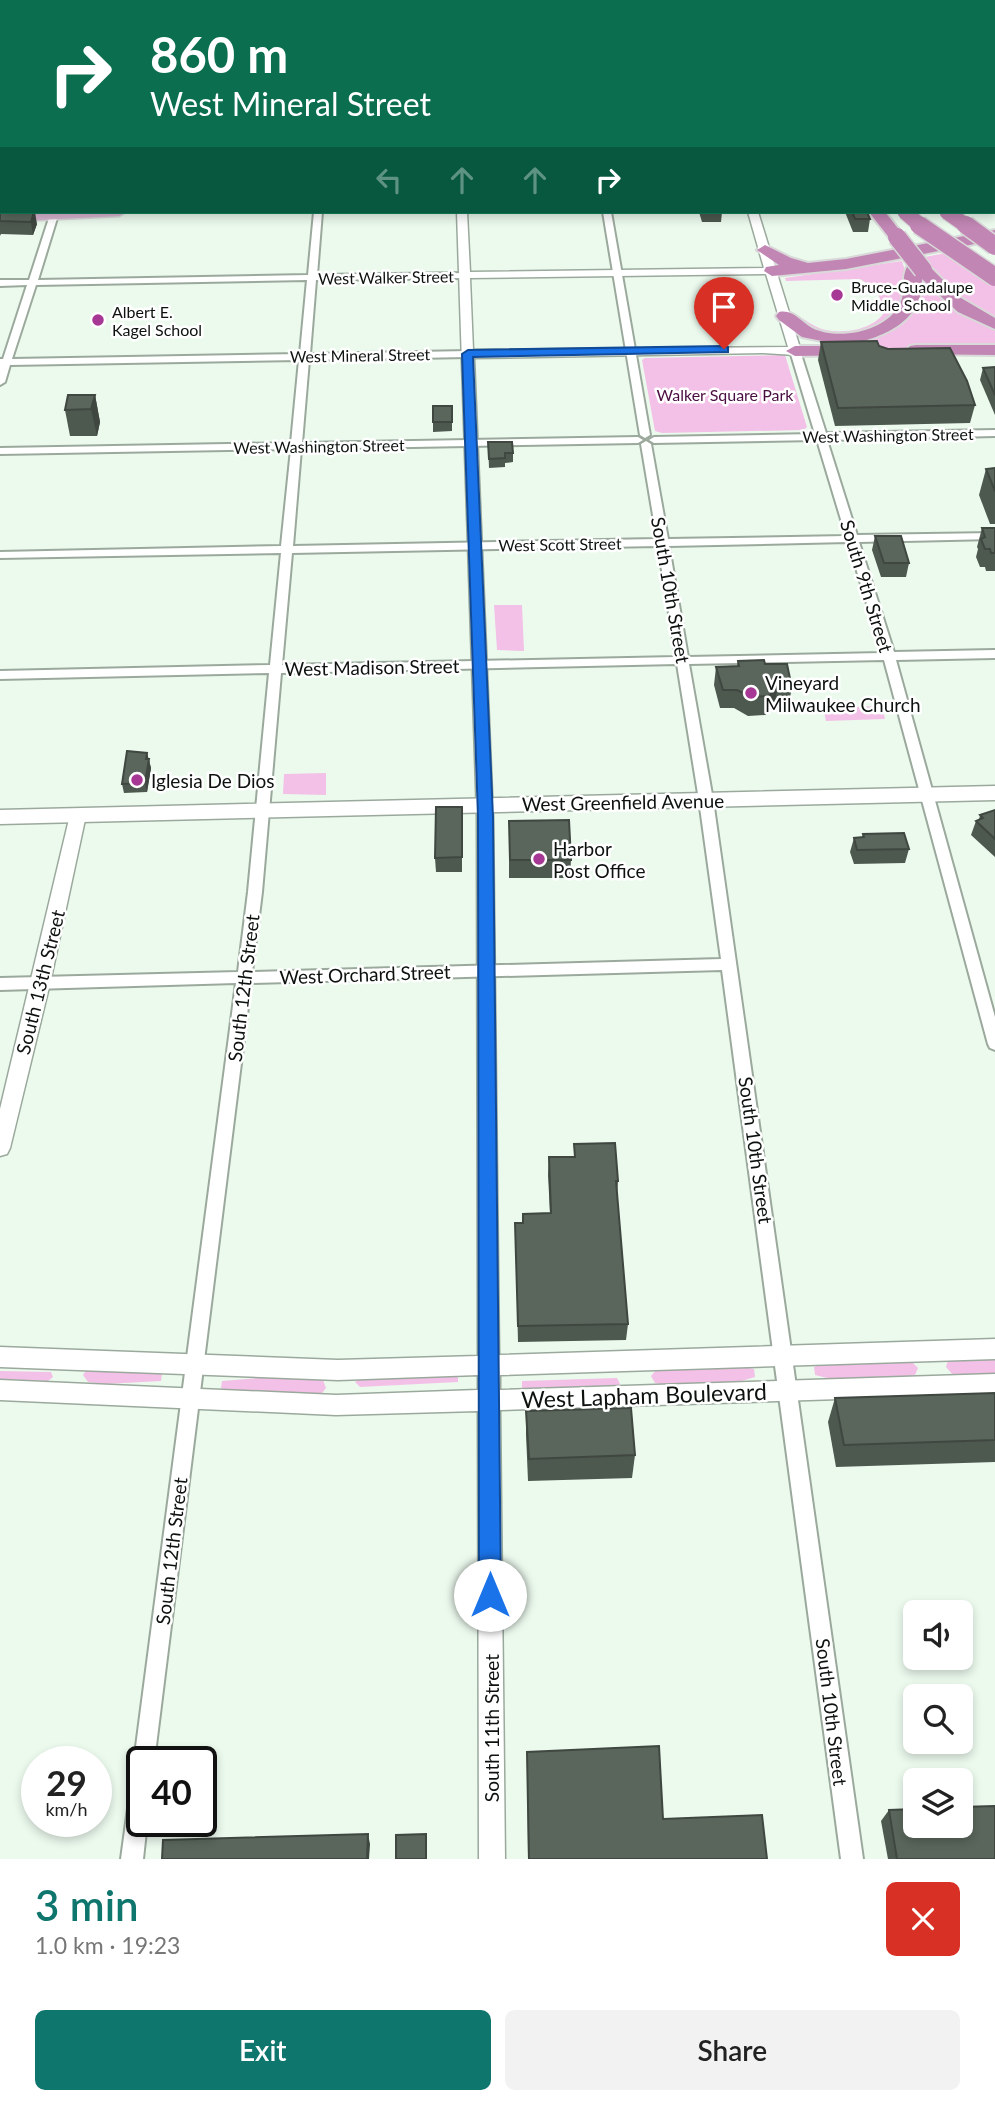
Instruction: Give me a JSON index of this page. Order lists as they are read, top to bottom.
{
  "streets": {
    "main road": ["West Greenfield Avenue"],
    "street": [
      "West Walker Street",
      "West Mineral Street",
      "West Washington Street",
      "West Scott Street",
      "South 9th Street",
      "South 10th Street",
      "West Madison Street",
      "West Orchard Street",
      "South 13th Street",
      "South 12th Street",
      "West Lapham Boulevard",
      "South 11th Street"
    ]
  },
  "crossings": [
    ["West Walker Street", "South 9th Street"],
    ["West Walker Street", "South 10th Street"],
    ["West Walker Street", "South 12th Street"],
    ["West Walker Street", "South 11th Street"],
    ["West Mineral Street", "South 9th Street"],
    ["West Mineral Street", "South 10th Street"],
    ["West Mineral Street", "South 12th Street"],
    ["West Mineral Street", "South 11th Street"],
    ["West Washington Street", "South 9th Street"],
    ["West Washington Street", "South 10th Street"],
    ["West Washington Street", "South 12th Street"],
    ["West Washington Street", "South 11th Street"],
    ["West Scott Street", "South 9th Street"],
    ["West Scott Street", "South 10th Street"],
    ["West Scott Street", "South 12th Street"],
    ["West Scott Street", "South 11th Street"],
    ["South 9th Street", "West Madison Street"],
    ["South 9th Street", "West Greenfield Avenue"],
    ["South 10th Street", "West Madison Street"],
    ["South 10th Street", "West Greenfield Avenue"],
    ["South 10th Street", "West Orchard Street"],
    ["South 10th Street", "West Lapham Boulevard"],
    ["West Madison Street", "South 12th Street"],
    ["West Madison Street", "South 11th Street"],
    ["West Greenfield Avenue", "South 13th Street"],
    ["West Greenfield Avenue", "South 12th Street"],
    ["West Greenfield Avenue", "South 11th Street"],
    ["West Orchard Street", "South 13th Street"],
    ["West Orchard Street", "South 12th Street"],
    ["West Orchard Street", "South 11th Street"],
    ["South 12th Street", "West Lapham Boulevard"],
    ["West Lapham Boulevard", "South 11th Street"]
  ],
  "parks": ["Walker Square Park"],
  "places": [
    "Bruce-Guadalupe Middle School",
    "Albert E. Kagel School",
    "Vineyard Milwaukee Church",
    "Iglesia De Dios",
    "Harbor Post Office"
  ],
  "page": {
    "turn": ["860 m", "West Mineral Street"],
    "speed": "29 km/h",
    "limit": "40",
    "heading": ["3 min", "1.0 km · 19:23"],
    "buttons": ["Exit", "Share"]
  }
}
